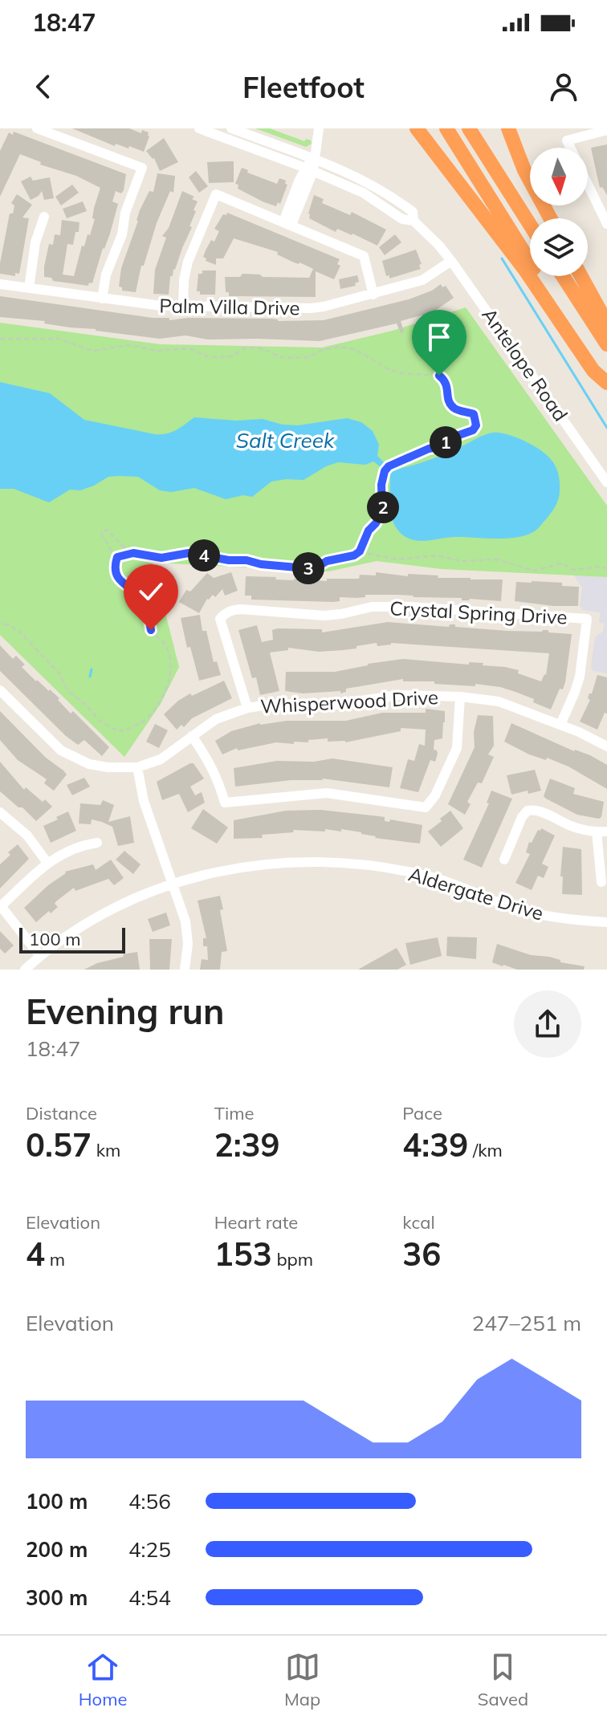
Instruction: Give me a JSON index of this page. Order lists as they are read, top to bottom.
{
  "streets": {
    "street": [
      "Palm Villa Drive",
      "Antelope Road",
      "Crystal Spring Drive",
      "Whisperwood Drive",
      "Aldergate Drive"
    ]
  },
  "crossings": [
    ["Palm Villa Drive", "Antelope Road"],
    ["Crystal Spring Drive", "Whisperwood Drive"]
  ],
  "water": ["Salt Creek"],
  "scale_bar": "100 m",
  "north": "bottom",
  "page": {
    "status": "18:47",
    "header": "Fleetfoot",
    "pins": [
      "1",
      "2",
      "4",
      "3"
    ],
    "scale": "100 m",
    "heading": ["Evening run", "18:47"],
    "stats": [
      ["Distance", "0.57 km"],
      ["Time", "2:39"],
      ["Pace", "4:39 /km"],
      ["Elevation", "4 m"],
      ["Heart rate", "153 bpm"],
      ["kcal", "36"]
    ],
    "chart": ["Elevation", "247–251 m"],
    "list": [
      {
        "name": "100 m",
        "note": "4:56"
      },
      {
        "name": "200 m",
        "note": "4:25"
      },
      {
        "name": "300 m",
        "note": "4:54"
      }
    ],
    "tabs": ["Home", "Map", "Saved"]
  }
}
